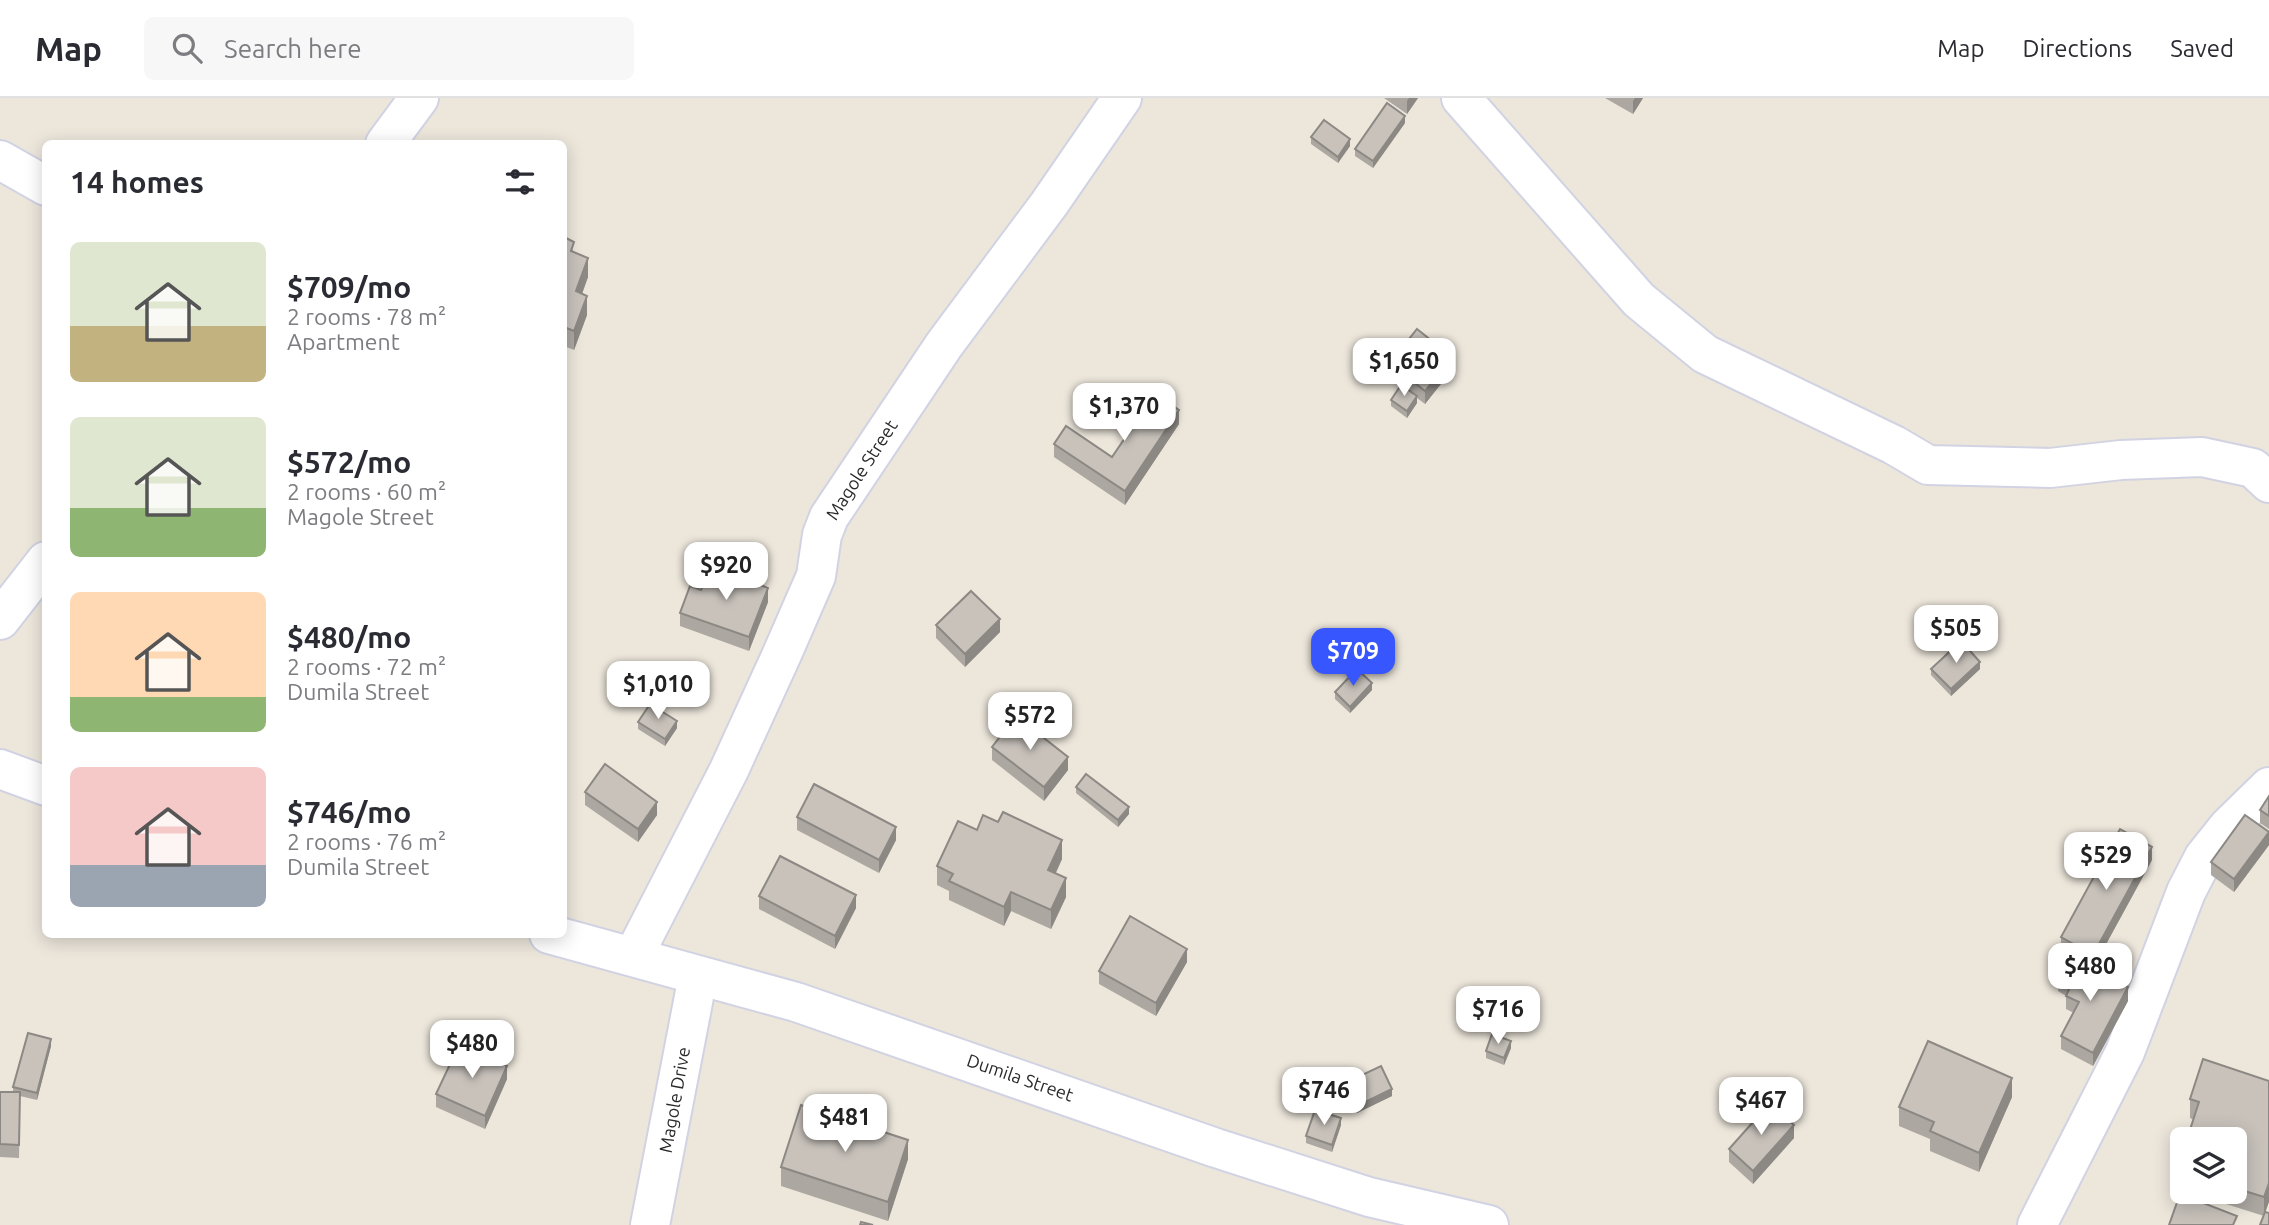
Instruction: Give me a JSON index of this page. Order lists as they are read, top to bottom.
{
  "streets": {
    "street": ["Magole Street", "Dumila Street", "Magole Drive"]
  },
  "crossings": [
    ["Magole Street", "Dumila Street"],
    ["Dumila Street", "Magole Drive"]
  ],
  "page": {
    "header": "Map",
    "search": "Search here",
    "nav": ["Map", "Directions", "Saved"],
    "heading": "14 homes",
    "list": [
      {
        "name": "$709/mo",
        "note": "2 rooms · 78 m² · Apartment"
      },
      {
        "name": "$572/mo",
        "note": "2 rooms · 60 m² · Magole Street"
      },
      {
        "name": "$480/mo",
        "note": "2 rooms · 72 m² · Dumila Street"
      },
      {
        "name": "$746/mo",
        "note": "2 rooms · 76 m² · Dumila Street"
      }
    ],
    "price": [
      "$1,650",
      "$1,370",
      "$920",
      "$505",
      "$709",
      "$1,010",
      "$572",
      "$529",
      "$480",
      "$716",
      "$480",
      "$746",
      "$467",
      "$481"
    ]
  }
}
